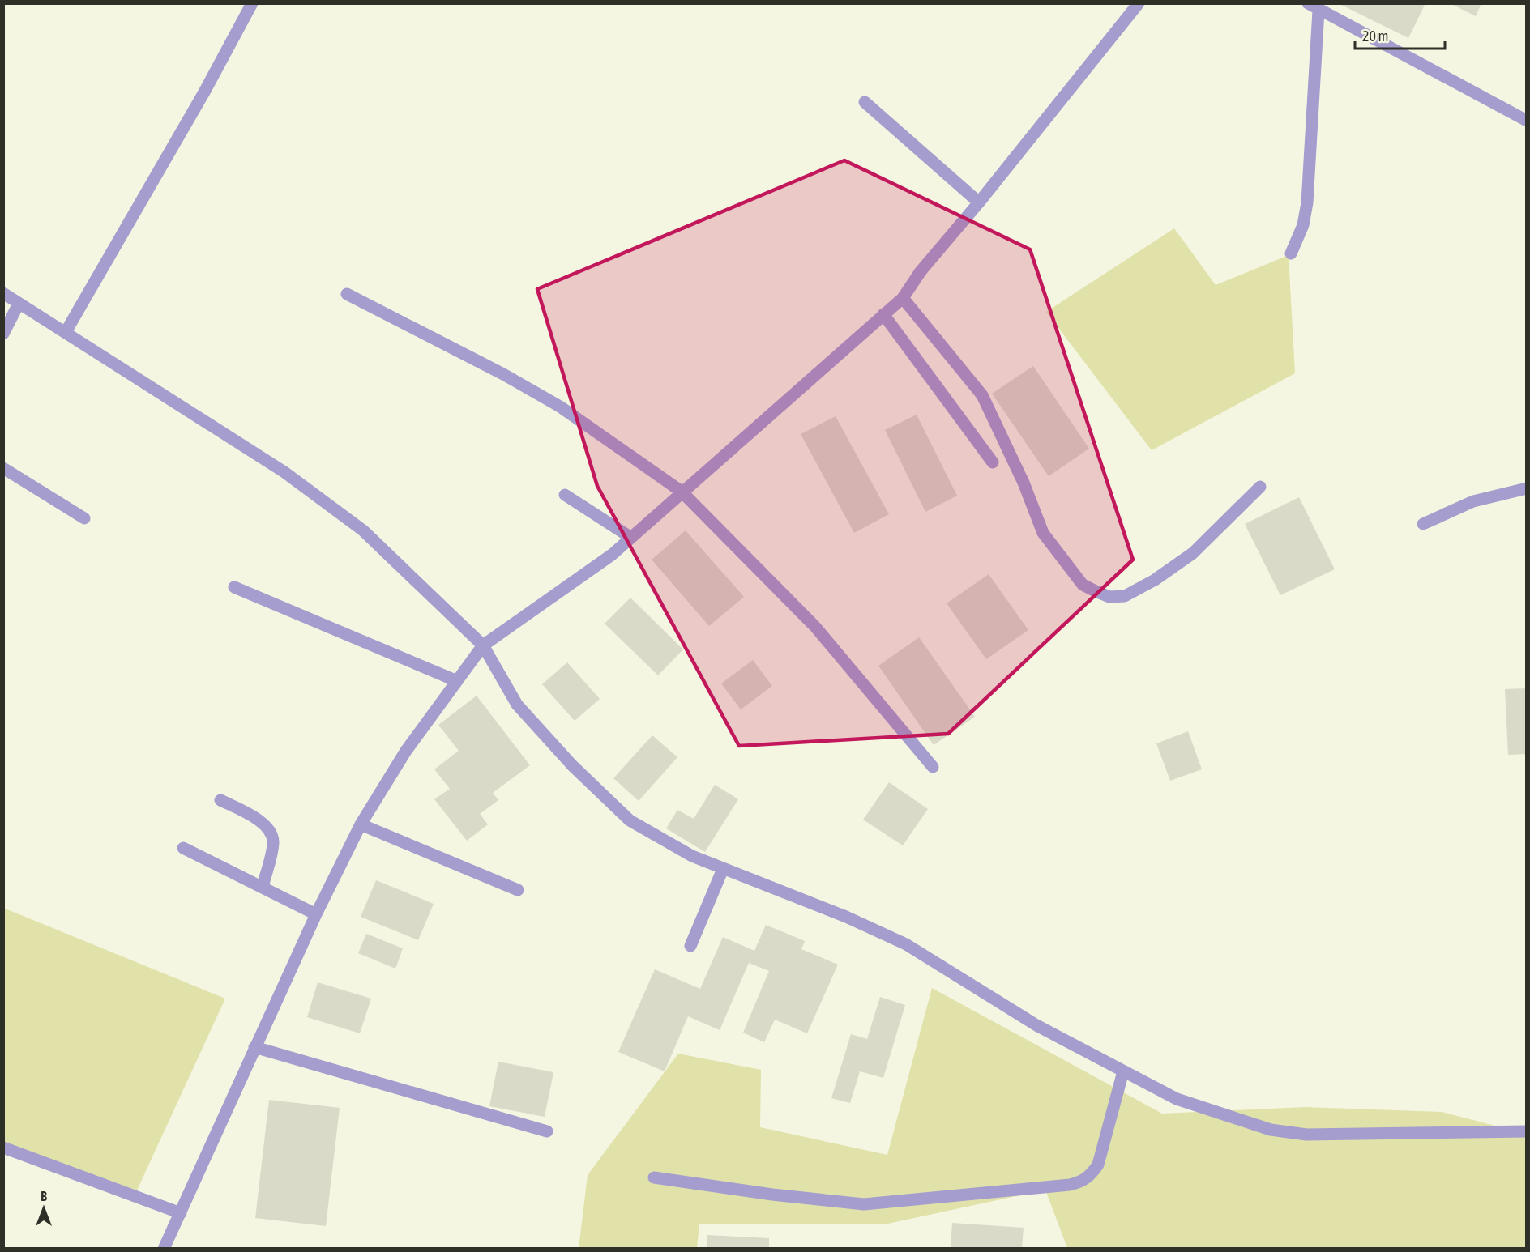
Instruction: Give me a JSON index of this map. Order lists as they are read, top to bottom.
{
  "scale_bar": "20 m",
  "north": "top"
}
